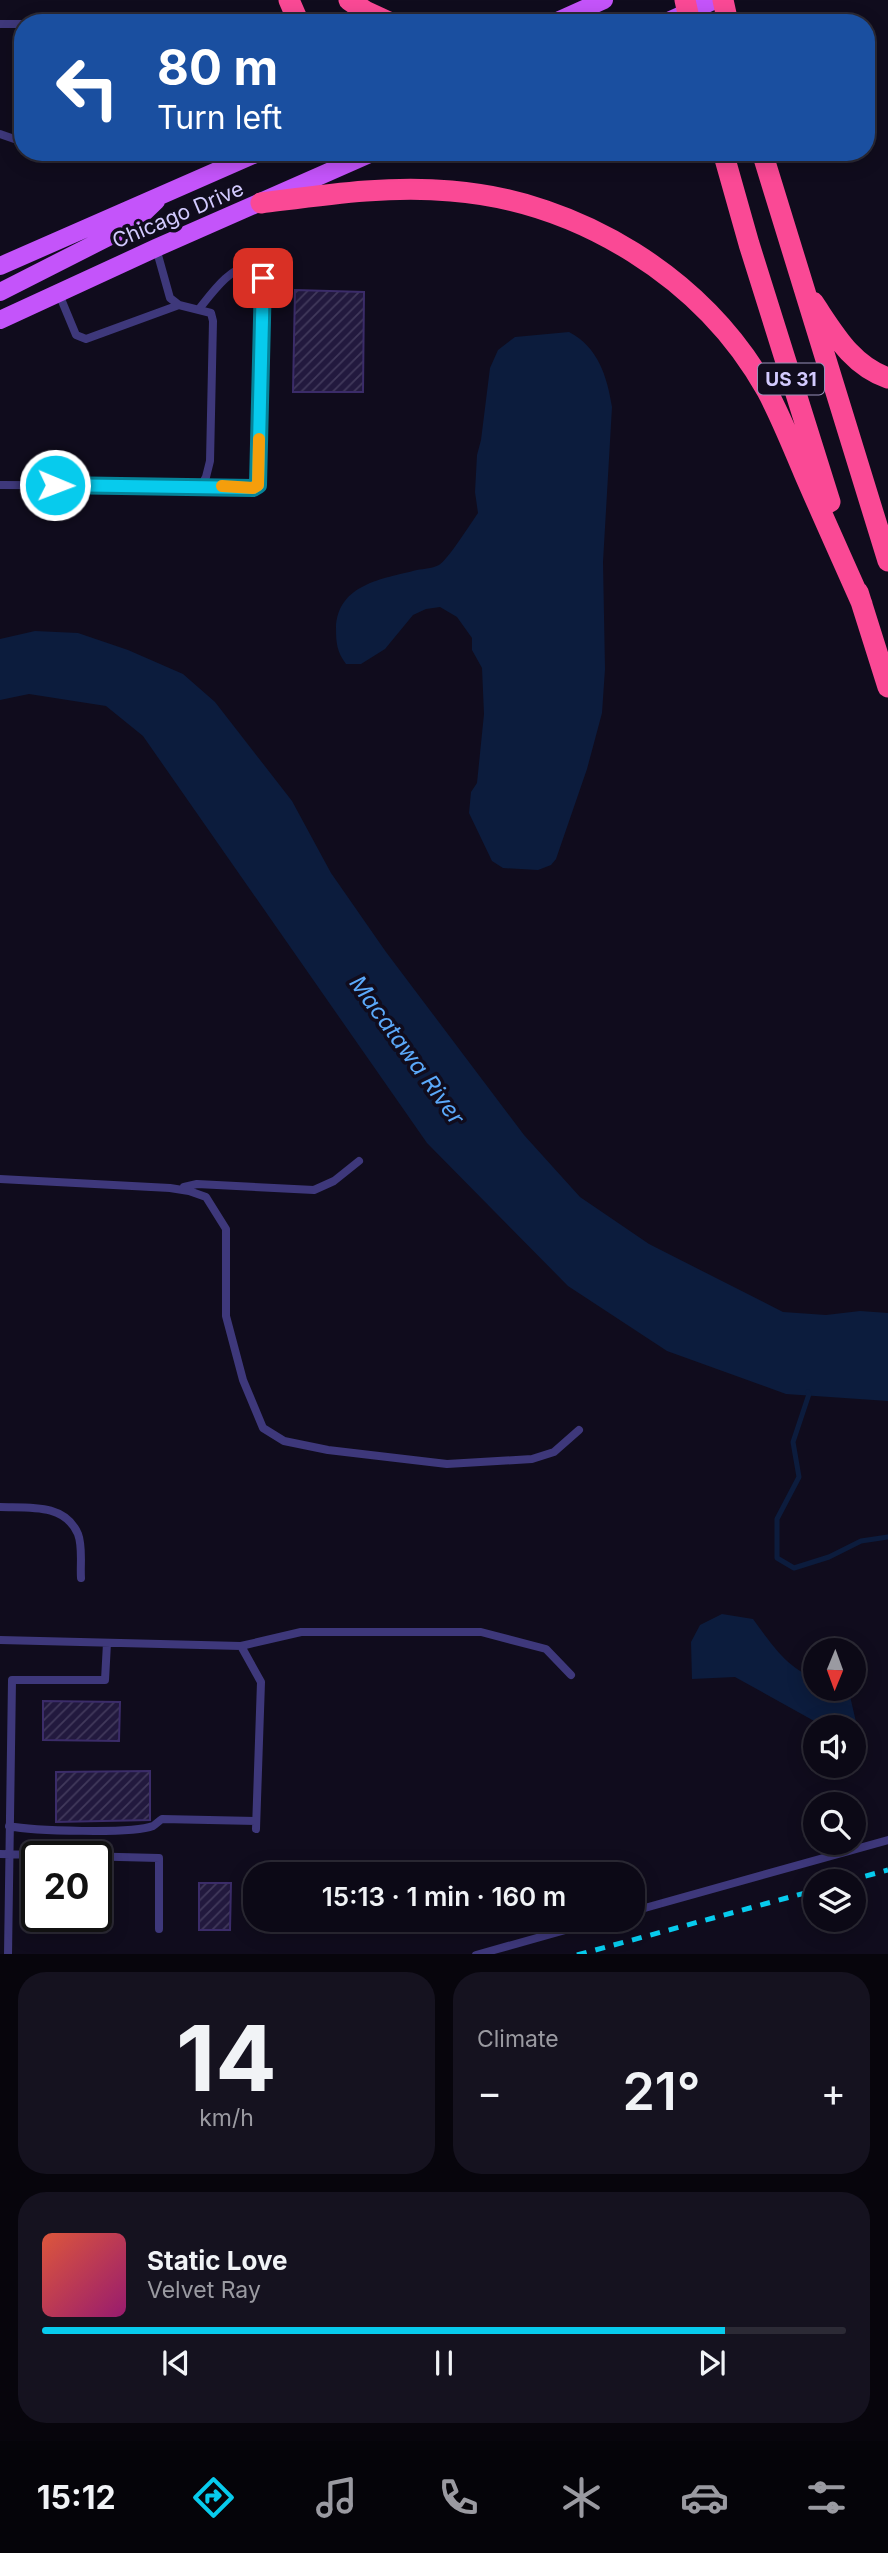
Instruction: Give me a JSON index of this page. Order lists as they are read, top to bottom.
{
  "streets": {
    "highway": ["US 31"],
    "main road": ["Chicago Drive"]
  },
  "water": ["Macatawa River"],
  "north": "bottom",
  "page": {
    "turn": ["80 m", "Turn left"],
    "limit": "20",
    "trip": "15:13 · 1 min · 160 m",
    "tile": [
      ["14", "km/h"],
      "Climate"
    ],
    "heat": ["−", "21°", "+"],
    "song": ["Static Love", "Velvet Ray"],
    "tabs": "15:12"
  }
}
